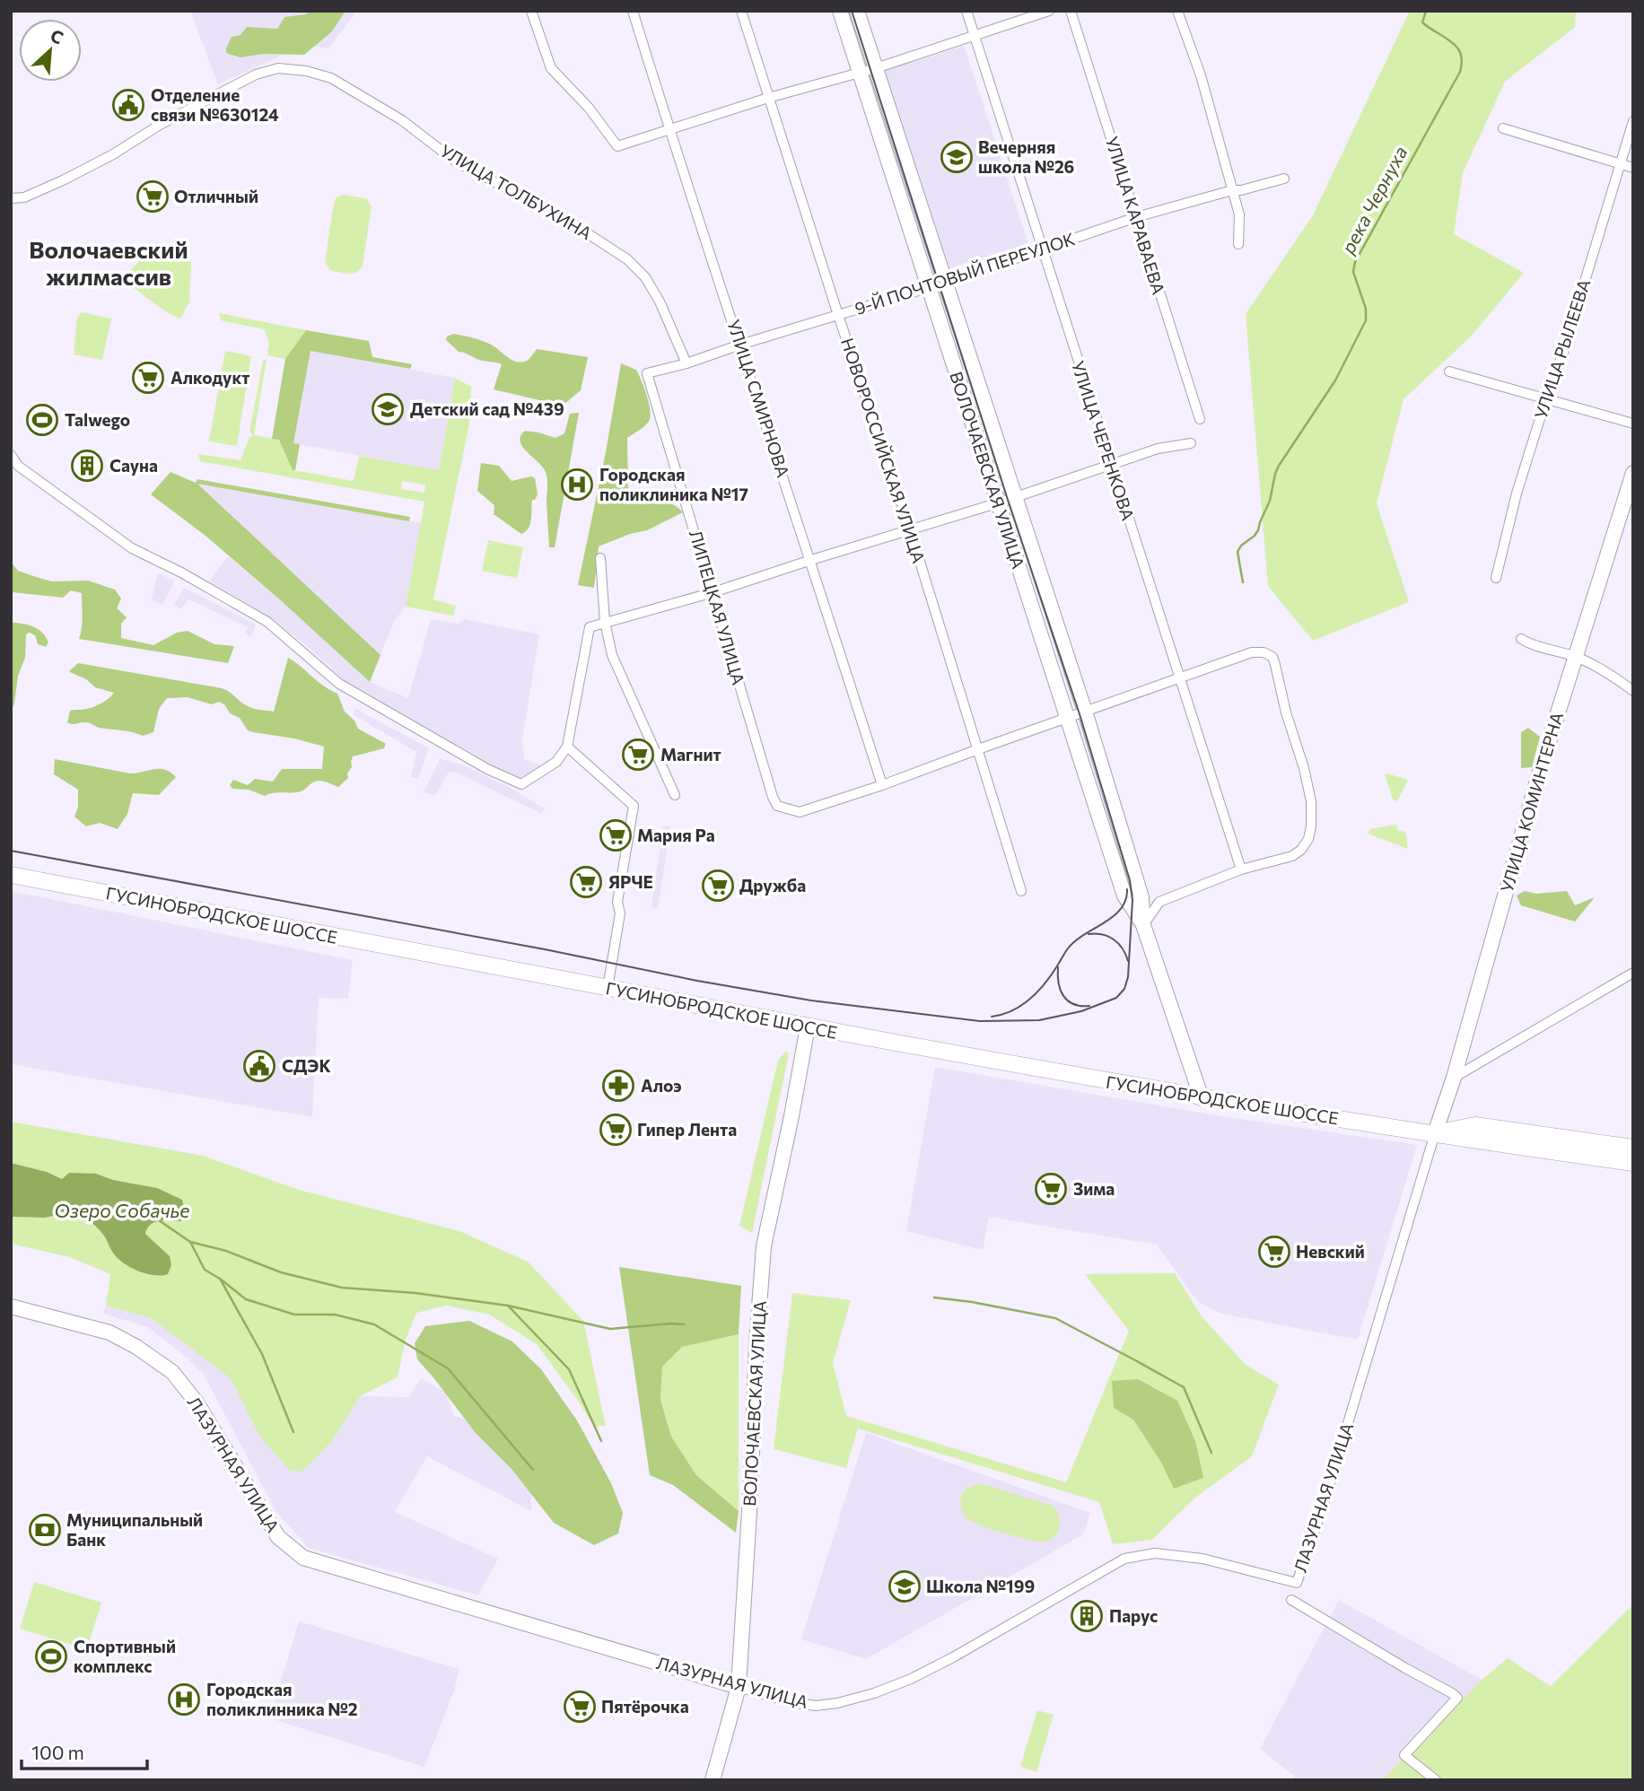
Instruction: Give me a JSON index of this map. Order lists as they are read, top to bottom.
{
  "streets": {
    "main road": ["ГУСИНОБРОДСКОЕ ШОССЕ"],
    "street": [
      "УЛИЦА ТОЛБУХИНА",
      "УЛИЦА КАРАВАЕВА",
      "9-Й ПОЧТОВЫЙ ПЕРЕУЛОК",
      "УЛИЦА РЫЛЕЕВА",
      "УЛИЦА СМИРНОВА",
      "УЛИЦА ЧЕРЕНКОВА",
      "НОВОРОССИЙСКАЯ УЛИЦА",
      "ВОЛОЧАЕВСКАЯ УЛИЦА",
      "ЛИПЕЦКАЯ УЛИЦА",
      "УЛИЦА КОМИНТЕРНА",
      "ЛАЗУРНАЯ УЛИЦА"
    ]
  },
  "crossings": [
    ["УЛИЦА ТОЛБУХИНА", "9-Й ПОЧТОВЫЙ ПЕРЕУЛОК"],
    ["УЛИЦА КАРАВАЕВА", "9-Й ПОЧТОВЫЙ ПЕРЕУЛОК"],
    ["9-Й ПОЧТОВЫЙ ПЕРЕУЛОК", "УЛИЦА СМИРНОВА"],
    ["9-Й ПОЧТОВЫЙ ПЕРЕУЛОК", "УЛИЦА ЧЕРЕНКОВА"],
    ["9-Й ПОЧТОВЫЙ ПЕРЕУЛОК", "НОВОРОССИЙСКАЯ УЛИЦА"],
    ["9-Й ПОЧТОВЫЙ ПЕРЕУЛОК", "ВОЛОЧАЕВСКАЯ УЛИЦА"],
    ["9-Й ПОЧТОВЫЙ ПЕРЕУЛОК", "ЛИПЕЦКАЯ УЛИЦА"],
    ["УЛИЦА СМИРНОВА", "ЛИПЕЦКАЯ УЛИЦА"],
    ["ВОЛОЧАЕВСКАЯ УЛИЦА", "ГУСИНОБРОДСКОЕ ШОССЕ"],
    ["ВОЛОЧАЕВСКАЯ УЛИЦА", "ЛАЗУРНАЯ УЛИЦА"],
    ["УЛИЦА КОМИНТЕРНА", "ГУСИНОБРОДСКОЕ ШОССЕ"],
    ["УЛИЦА КОМИНТЕРНА", "ЛАЗУРНАЯ УЛИЦА"],
    ["ГУСИНОБРОДСКОЕ ШОССЕ", "ЛАЗУРНАЯ УЛИЦА"]
  ],
  "districts": ["Волочаевский жилмассив"],
  "water": ["река Чернуха", "Озеро Собачье"],
  "places": {
    "public building": ["Отделение связи №630124", "СДЭК"],
    "school or university": ["Вечерняя школа №26", "Детский сад №439", "Школа №199"],
    "supermarket": [
      "Отличный",
      "Алкодукт",
      "Магнит",
      "Мария Ра",
      "ЯРЧЕ",
      "Дружба",
      "Гипер Лента",
      "Зима",
      "Невский",
      "Пятёрочка"
    ],
    "sports": ["Talwego", "Спортивный комплекс"],
    "building": ["Сауна", "Парус"],
    "hospital": ["Городская поликлиника №17", "Городская поликлинника №2"],
    "pharmacy": ["Алоэ"],
    "bank": ["Муниципальный Банк"]
  },
  "scale_bar": "100 m",
  "north": "top right"
}
